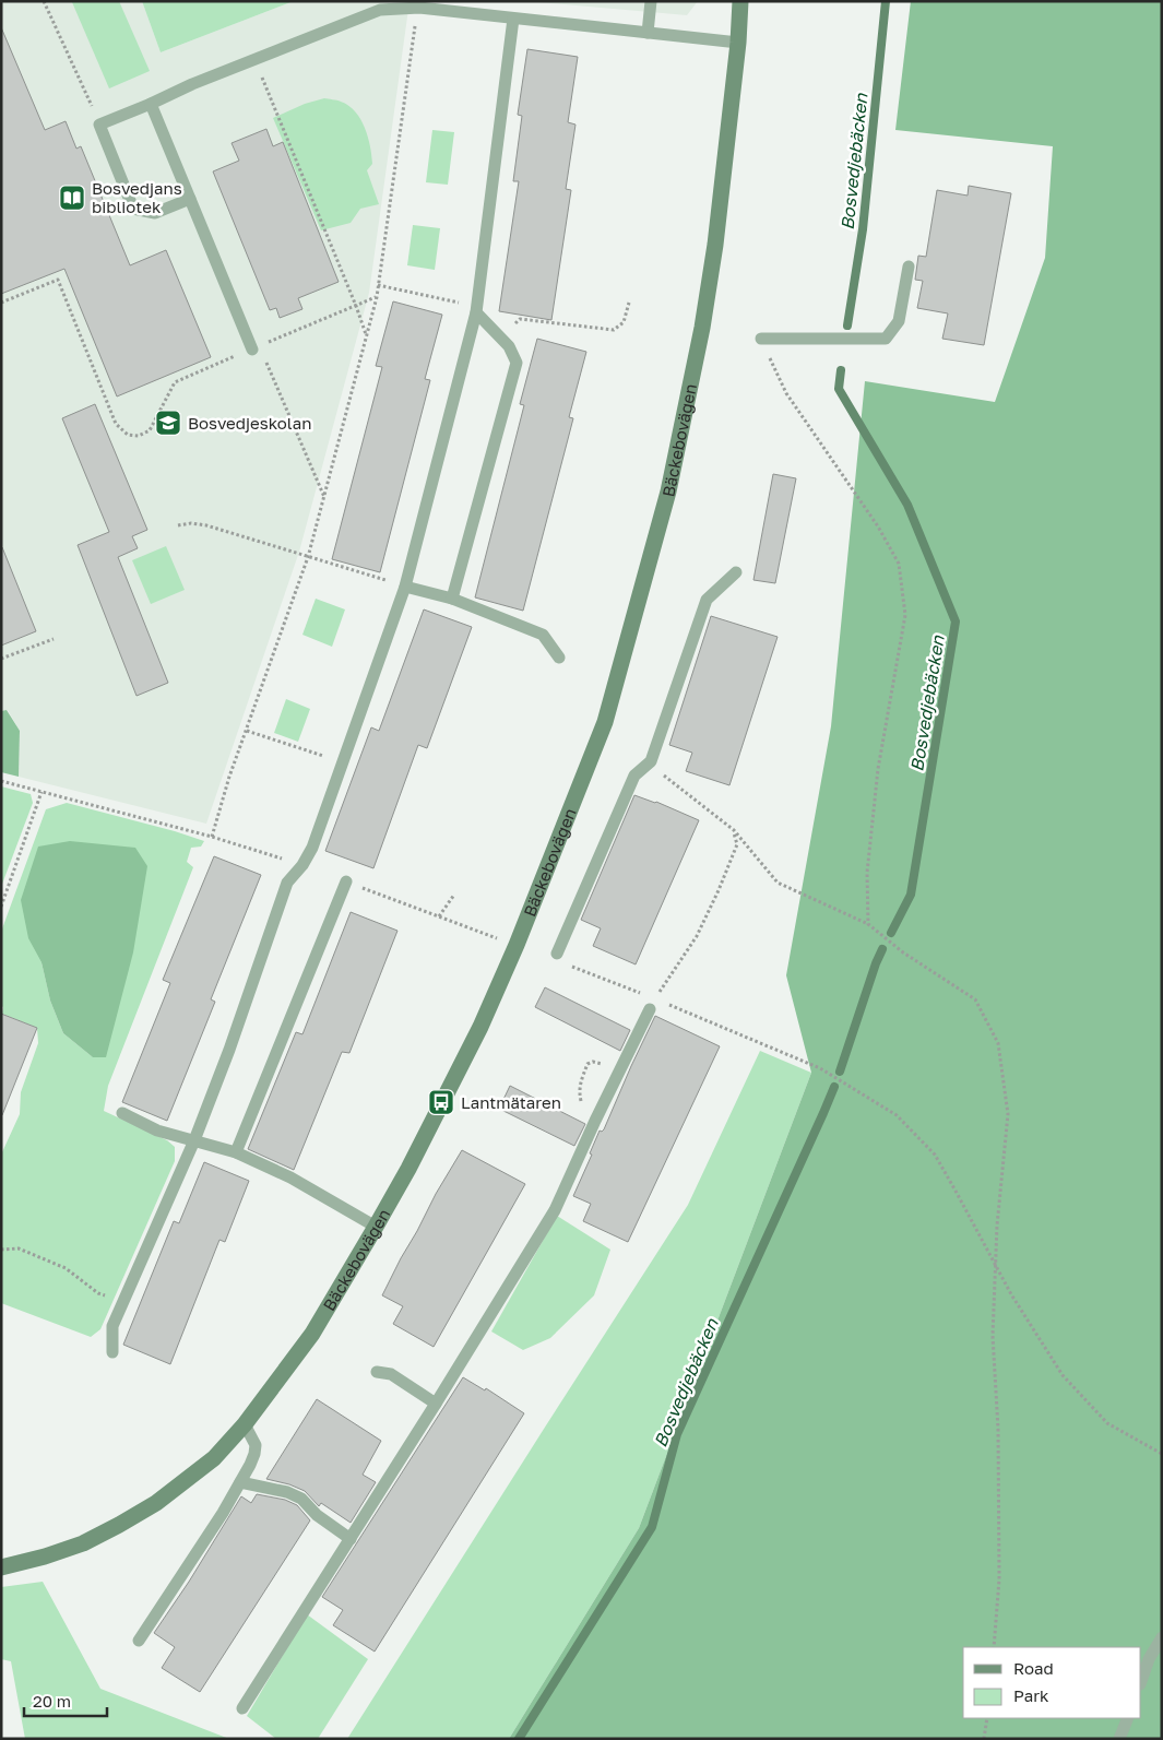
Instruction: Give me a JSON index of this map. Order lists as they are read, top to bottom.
{
  "streets": {
    "street": ["Bäckebovägen"]
  },
  "water": ["Bosvedjebäcken"],
  "places": {
    "library": ["Bosvedjans bibliotek"],
    "school or university": ["Bosvedjeskolan"],
    "bus stop": ["Lantmätaren"]
  },
  "legend": ["Road", "Park"],
  "scale_bar": "20 m"
}
